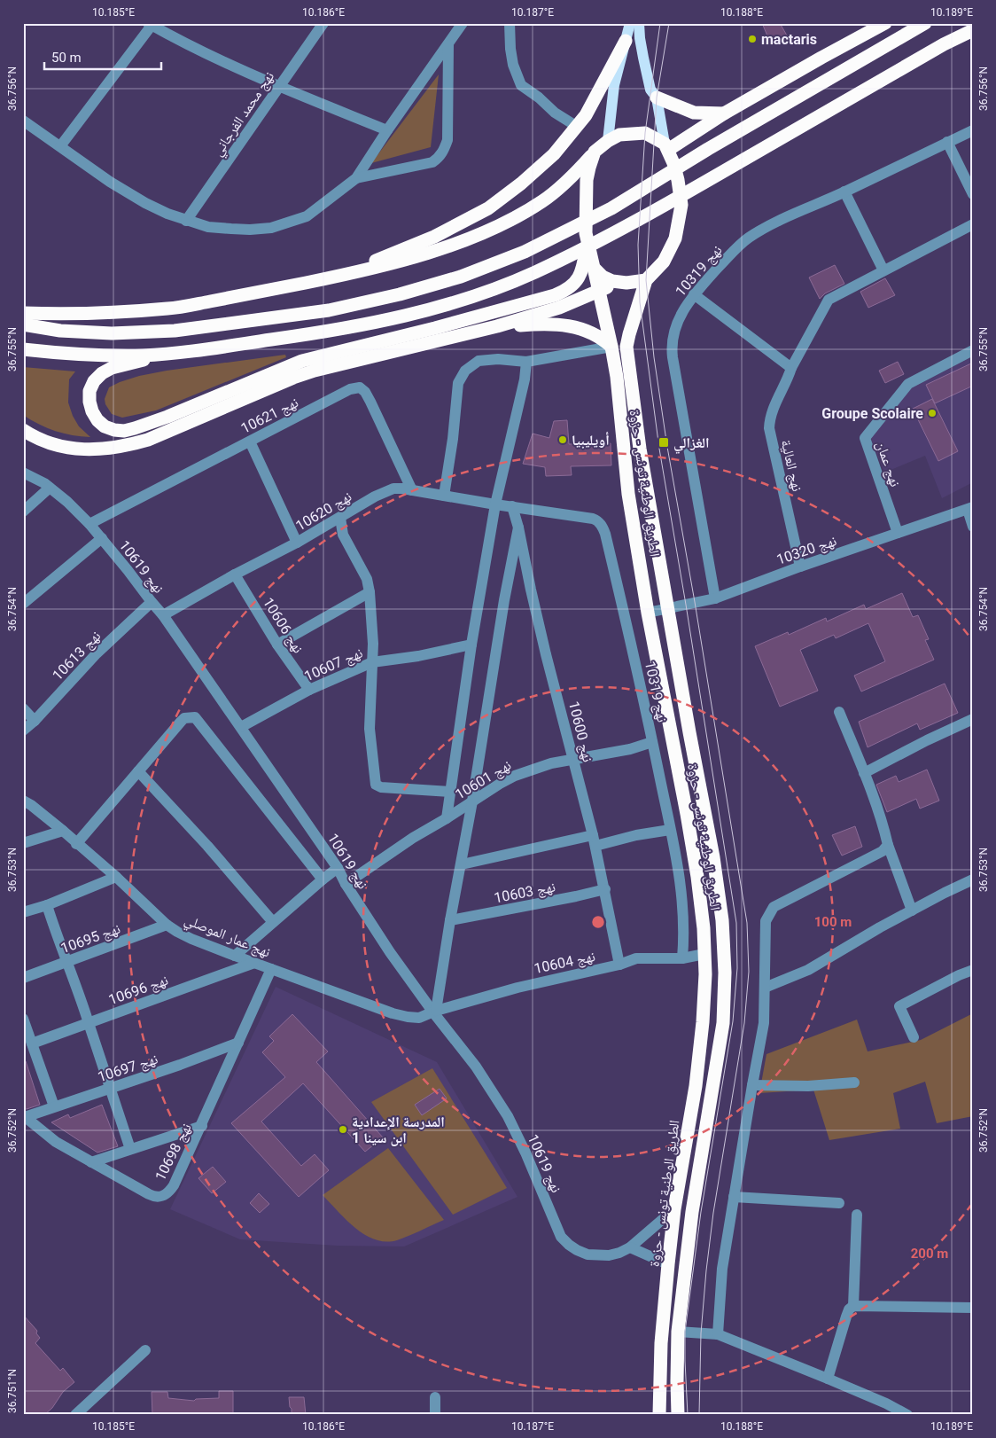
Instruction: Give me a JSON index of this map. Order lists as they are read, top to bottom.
{
  "streets": {
    "highway": ["الطريق الوطنية تونس - حزوة"],
    "street": [
      "نهج محمد الفرجاني",
      "نهج 10319",
      "نهج 10621",
      "نهج عمان",
      "نهج العالية",
      "نهج 10620",
      "نهج 10320",
      "نهج 10619",
      "نهج 10606",
      "نهج 10613",
      "نهج 10607",
      "نهج 10600",
      "نهج 10601",
      "نهج 10603",
      "نهج عمار الموصلي",
      "نهج 10695",
      "نهج 10604",
      "نهج 10696",
      "نهج 10697",
      "نهج 10698"
    ]
  },
  "crossings": [
    ["نهج 10319", "نهج 10620"],
    ["نهج 10319", "نهج 10320"],
    ["نهج 10319", "نهج 10600"],
    ["نهج 10319", "نهج 10601"],
    ["نهج 10319", "نهج 10604"],
    ["نهج 10621", "نهج 10620"],
    ["نهج 10621", "نهج 10619"],
    ["نهج عمان", "نهج 10320"],
    ["نهج العالية", "نهج 10320"],
    ["الطريق الوطنية تونس - حزوة", "نهج 10320"],
    ["الطريق الوطنية تونس - حزوة", "نهج 10619"],
    ["الطريق الوطنية تونس - حزوة", "نهج 10604"],
    ["نهج 10620", "نهج 10619"],
    ["نهج 10620", "نهج 10606"],
    ["نهج 10620", "نهج 10600"],
    ["نهج 10619", "نهج 10613"],
    ["نهج 10619", "نهج 10607"],
    ["نهج 10619", "نهج 10601"],
    ["نهج 10619", "نهج عمار الموصلي"],
    ["نهج 10619", "نهج 10604"],
    ["نهج 10606", "نهج 10607"],
    ["نهج 10600", "نهج 10601"],
    ["نهج 10600", "نهج 10603"],
    ["نهج 10600", "نهج 10604"],
    ["نهج عمار الموصلي", "نهج 10695"],
    ["نهج عمار الموصلي", "نهج 10604"],
    ["نهج عمار الموصلي", "نهج 10696"],
    ["نهج عمار الموصلي", "نهج 10698"],
    ["نهج 10697", "نهج 10698"]
  ],
  "places": {
    "other": [
      "mactaris",
      "Groupe Scolaire",
      "أويليبيا",
      "المدرسة الإعدادية ابن سينا 1"
    ],
    "transit": ["الغزالي"]
  },
  "scale_bar": "50 m",
  "coordinates": [
    "10.185°E",
    "10.186°E",
    "10.187°E",
    "10.188°E",
    "10.189°E",
    "36.756°N",
    "36.755°N",
    "36.754°N",
    "36.753°N",
    "36.752°N",
    "36.751°N"
  ],
  "rings": ["100 m", "200 m"]
}
